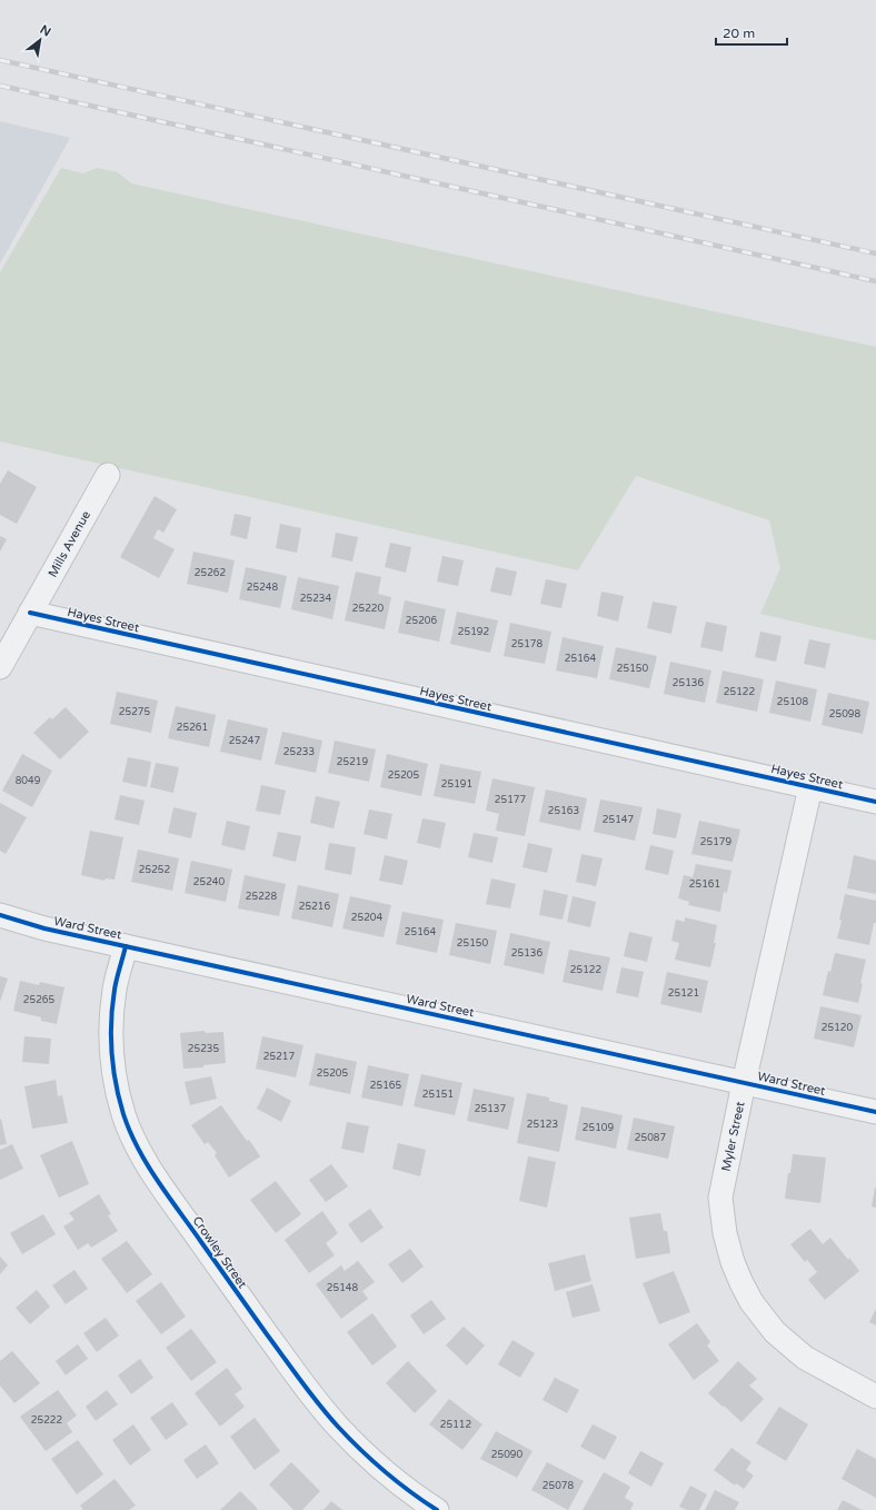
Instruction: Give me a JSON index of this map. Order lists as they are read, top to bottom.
{
  "streets": {
    "street": [
      "Mills Avenue",
      "Hayes Street",
      "Ward Street",
      "Myler Street",
      "Crowley Street"
    ]
  },
  "crossings": [
    ["Mills Avenue", "Hayes Street"],
    ["Hayes Street", "Myler Street"],
    ["Ward Street", "Myler Street"],
    ["Ward Street", "Crowley Street"]
  ],
  "house_numbers": [
    "25262",
    "25248",
    "25234",
    "25220",
    "25206",
    "25192",
    "25178",
    "25164",
    "25150",
    "25136",
    "25122",
    "25108",
    "25275",
    "25098",
    "25261",
    "25247",
    "25233",
    "25219",
    "25205",
    "8049",
    "25191",
    "25177",
    "25163",
    "25147",
    "25179",
    "25252",
    "25240",
    "25161",
    "25228",
    "25216",
    "25204",
    "25164",
    "25150",
    "25136",
    "25122",
    "25121",
    "25265",
    "25120",
    "25235",
    "25217",
    "25205",
    "25165",
    "25151",
    "25137",
    "25123",
    "25109",
    "25087",
    "25148",
    "25222",
    "25112",
    "25090",
    "25078"
  ],
  "scale_bar": "20 m",
  "north": "top right"
}
